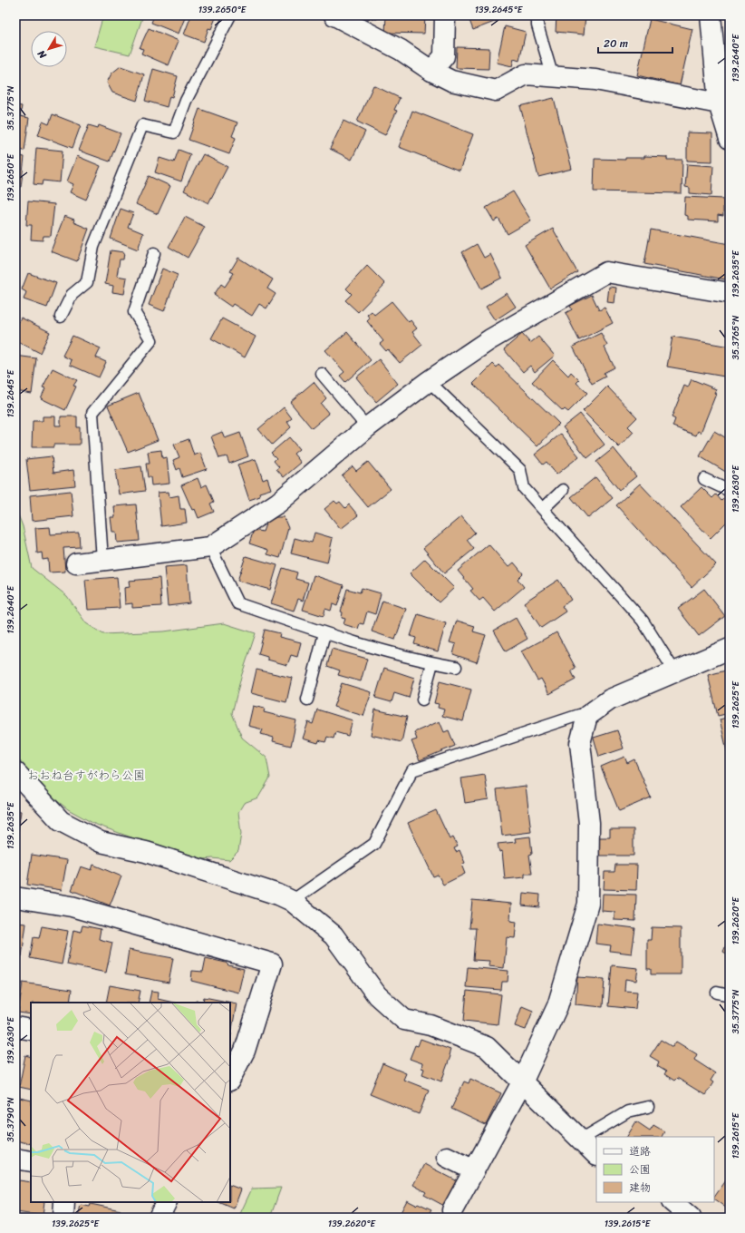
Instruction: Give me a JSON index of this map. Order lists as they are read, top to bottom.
{
  "parks": ["おおね台すがわら公園"],
  "legend": ["道路", "公園", "建物"],
  "scale_bar": "20 m",
  "north": "bottom left",
  "coordinates": [
    "139.2650°E",
    "139.2645°E",
    "139.2640°E",
    "35.3775°N",
    "139.2635°E",
    "35.3765°N",
    "139.2630°E",
    "139.2625°E",
    "139.2620°E",
    "35.3790°N",
    "139.2615°E"
  ]
}
